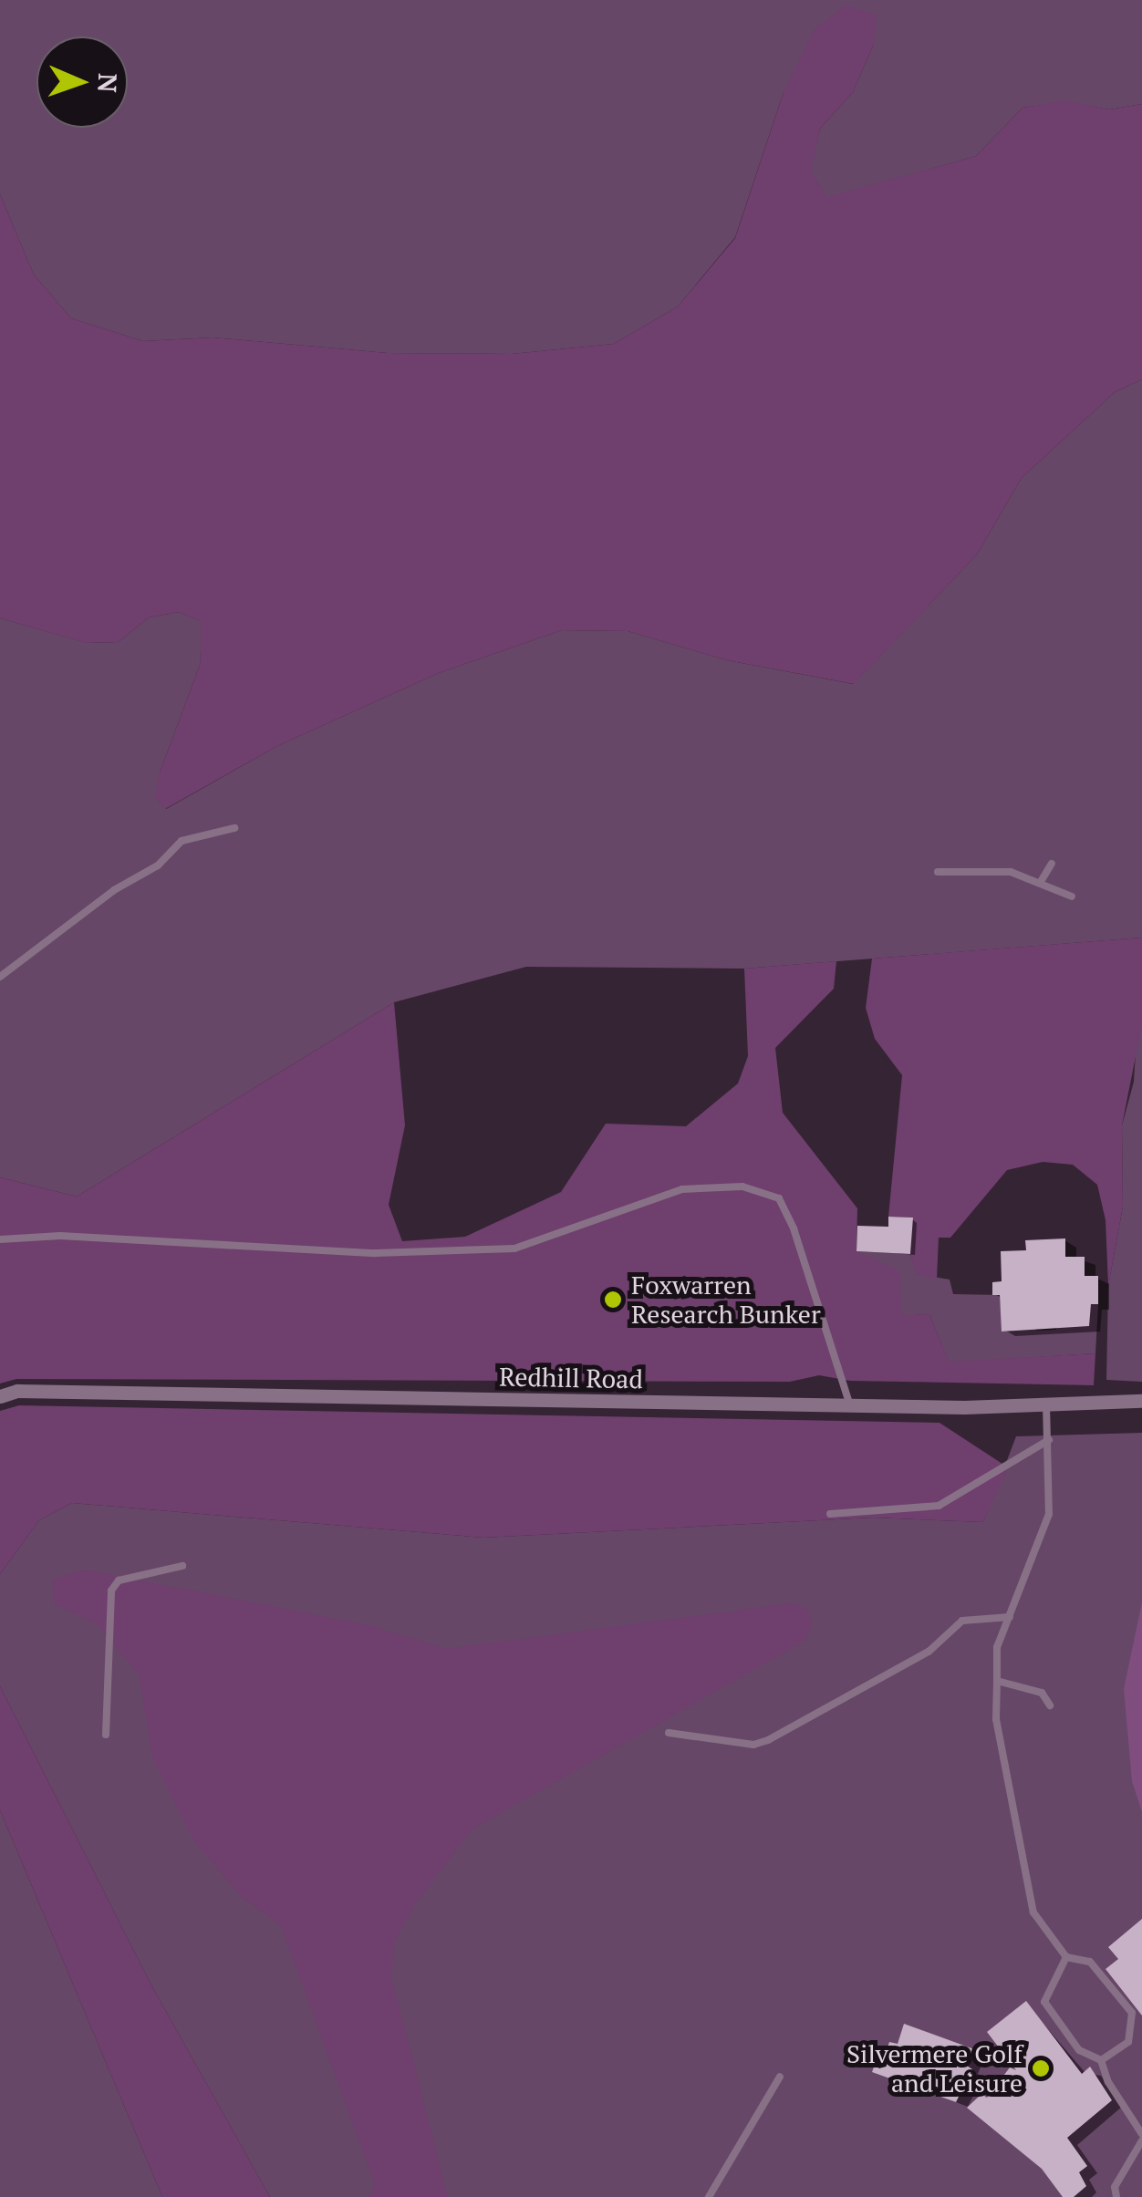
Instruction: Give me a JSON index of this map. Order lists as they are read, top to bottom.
{
  "streets": {
    "street": ["Redhill Road"]
  },
  "places": ["Foxwarren Research Bunker", "Silvermere Golf and Leisure"],
  "north": "right"
}
